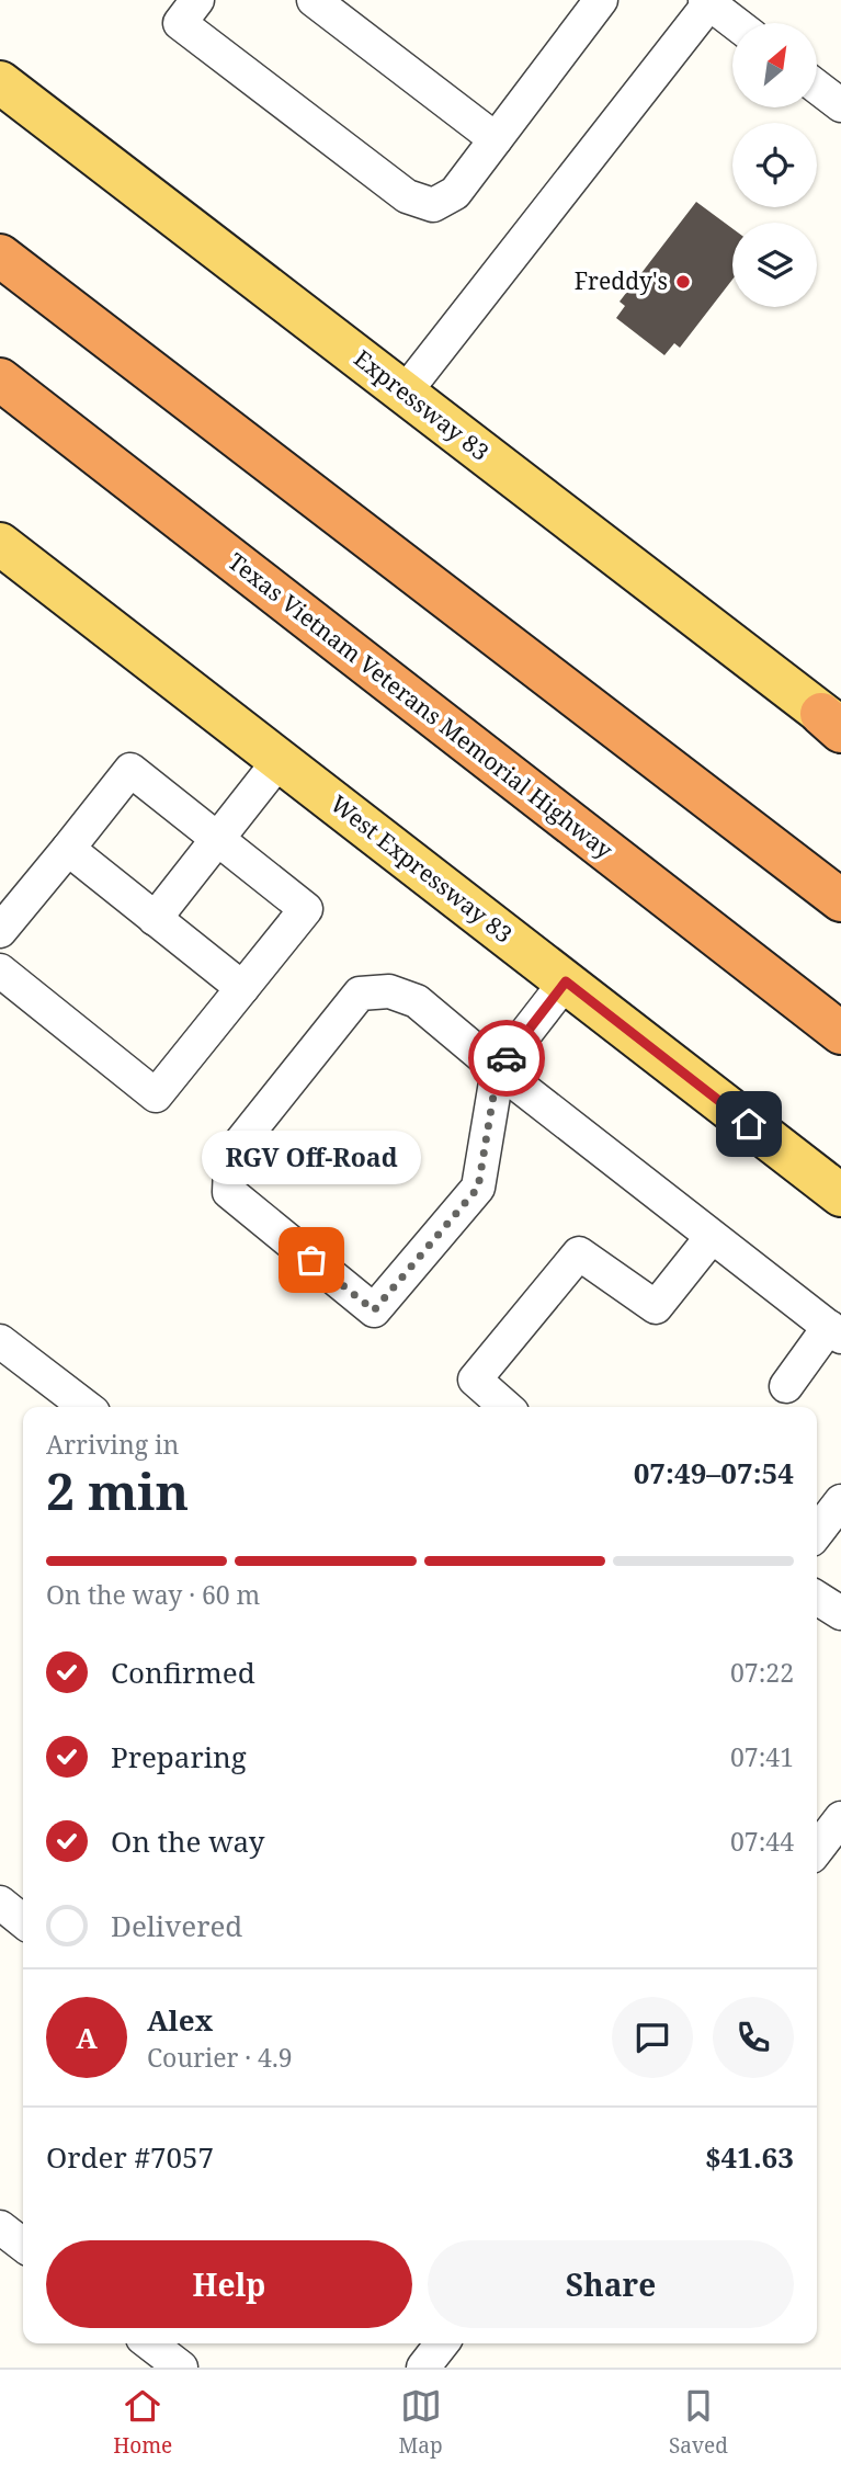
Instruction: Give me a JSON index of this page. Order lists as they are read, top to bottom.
{
  "streets": {
    "highway": ["Texas Vietnam Veterans Memorial Highway"],
    "main road": ["Expressway 83", "West Expressway 83"]
  },
  "places": ["Freddy's", "RGV Off-Road"],
  "north": "top right",
  "page": {
    "bubble": "RGV Off-Road",
    "heading": ["2 min", "Arriving in", "07:49–07:54"],
    "panel": [
      "Alex",
      "Courier · 4.9",
      "Order #7057",
      "$41.63"
    ],
    "bar": "On the way · 60 m",
    "list": [
      ["Confirmed", "07:22"],
      ["Preparing", "07:41"],
      ["On the way", "07:44"],
      "Delivered"
    ],
    "round": "A",
    "buttons": ["Help", "Share"],
    "tabs": ["Home", "Map", "Saved"]
  }
}
